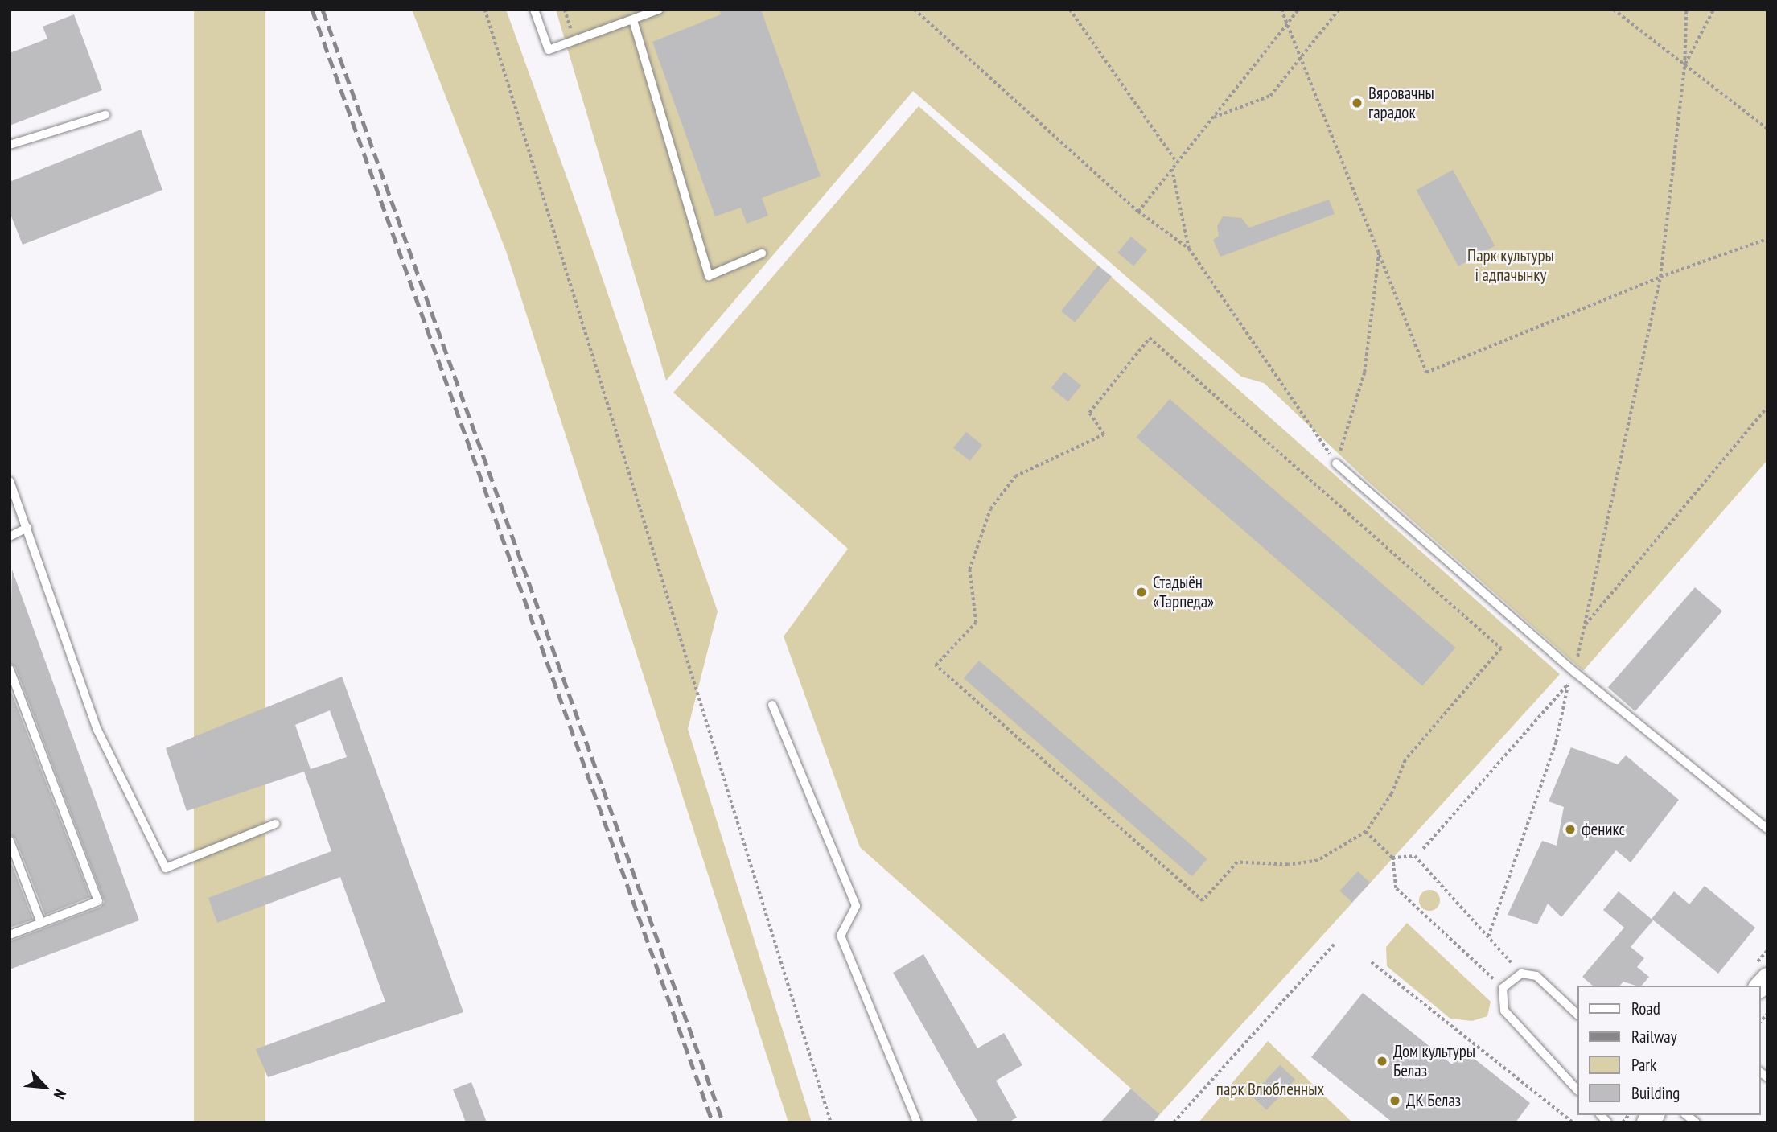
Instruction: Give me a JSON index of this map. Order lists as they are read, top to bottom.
{
  "parks": ["Парк культуры і адпачынку", "парк Влюбленных"],
  "places": [
    "Вяровачны гарадок",
    "Стадыён «Тарпеда»",
    "феникс",
    "Дом культуры Белаз",
    "ДК Белаз"
  ],
  "legend": [
    "Road",
    "Railway",
    "Park",
    "Building"
  ],
  "north": "bottom right"
}
